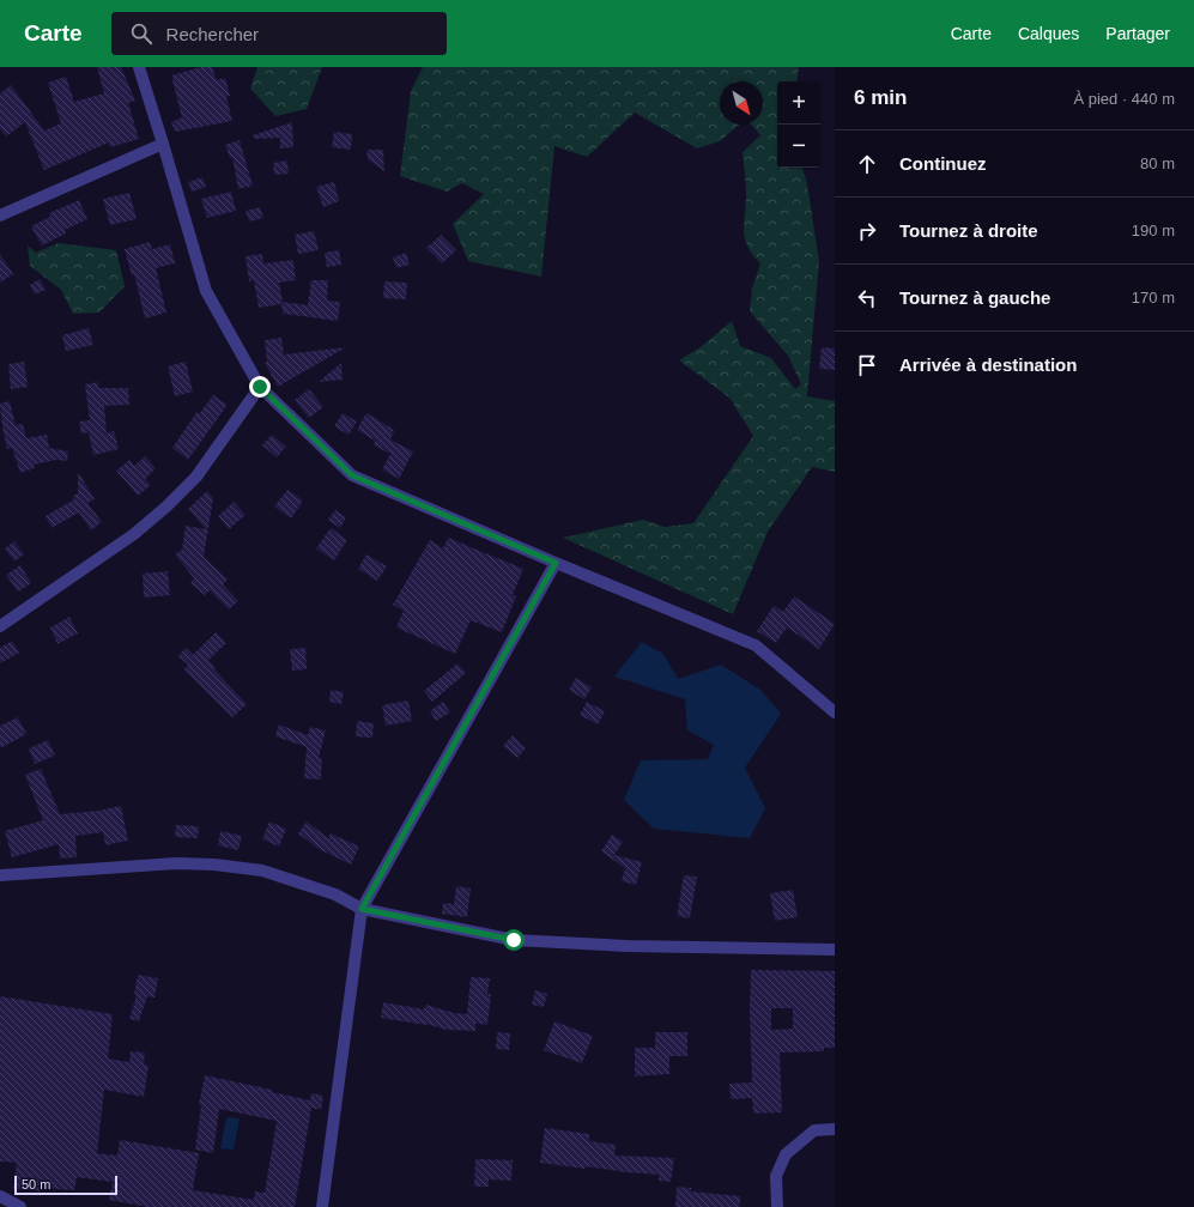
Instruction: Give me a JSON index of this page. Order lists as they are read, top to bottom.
{
  "scale_bar": "50 m",
  "north": "bottom right",
  "page": {
    "header": "Carte",
    "search": "Rechercher",
    "nav": ["Carte", "Calques", "Partager"],
    "heading": ["6 min", "À pied · 440 m"],
    "map_buttons": ["+", "−"],
    "list": [
      ["Continuez", "80 m"],
      ["Tournez à droite", "190 m"],
      ["Tournez à gauche", "170 m"],
      "Arrivée à destination"
    ],
    "scale": "50 m"
  }
}
